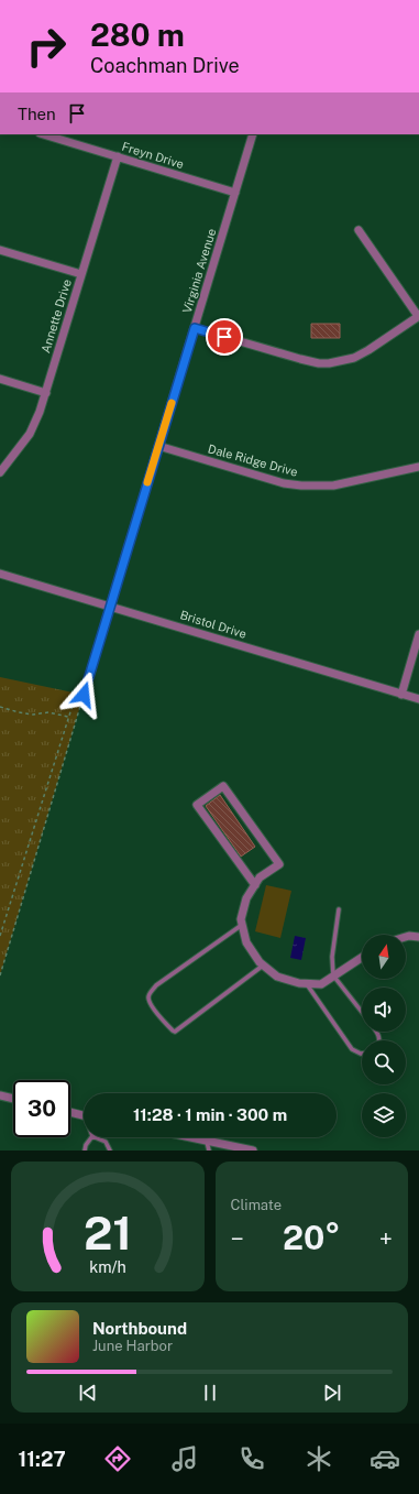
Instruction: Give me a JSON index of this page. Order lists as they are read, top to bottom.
{
  "streets": {
    "street": [
      "Freyn Drive",
      "Virginia Avenue",
      "Annette Drive",
      "Dale Ridge Drive",
      "Bristol Drive"
    ]
  },
  "crossings": [
    ["Freyn Drive", "Virginia Avenue"],
    ["Freyn Drive", "Annette Drive"],
    ["Virginia Avenue", "Dale Ridge Drive"],
    ["Virginia Avenue", "Bristol Drive"]
  ],
  "north": "top",
  "page": {
    "turn": ["280 m", "Coachman Drive"],
    "then": "Then",
    "limit": "30",
    "trip": "11:28 · 1 min · 300 m",
    "tile": "Climate",
    "heat": ["−", "20°", "+"],
    "song": ["Northbound", "June Harbor"],
    "tabs": "11:27",
    "gauge": ["21", "km/h"]
  }
}
